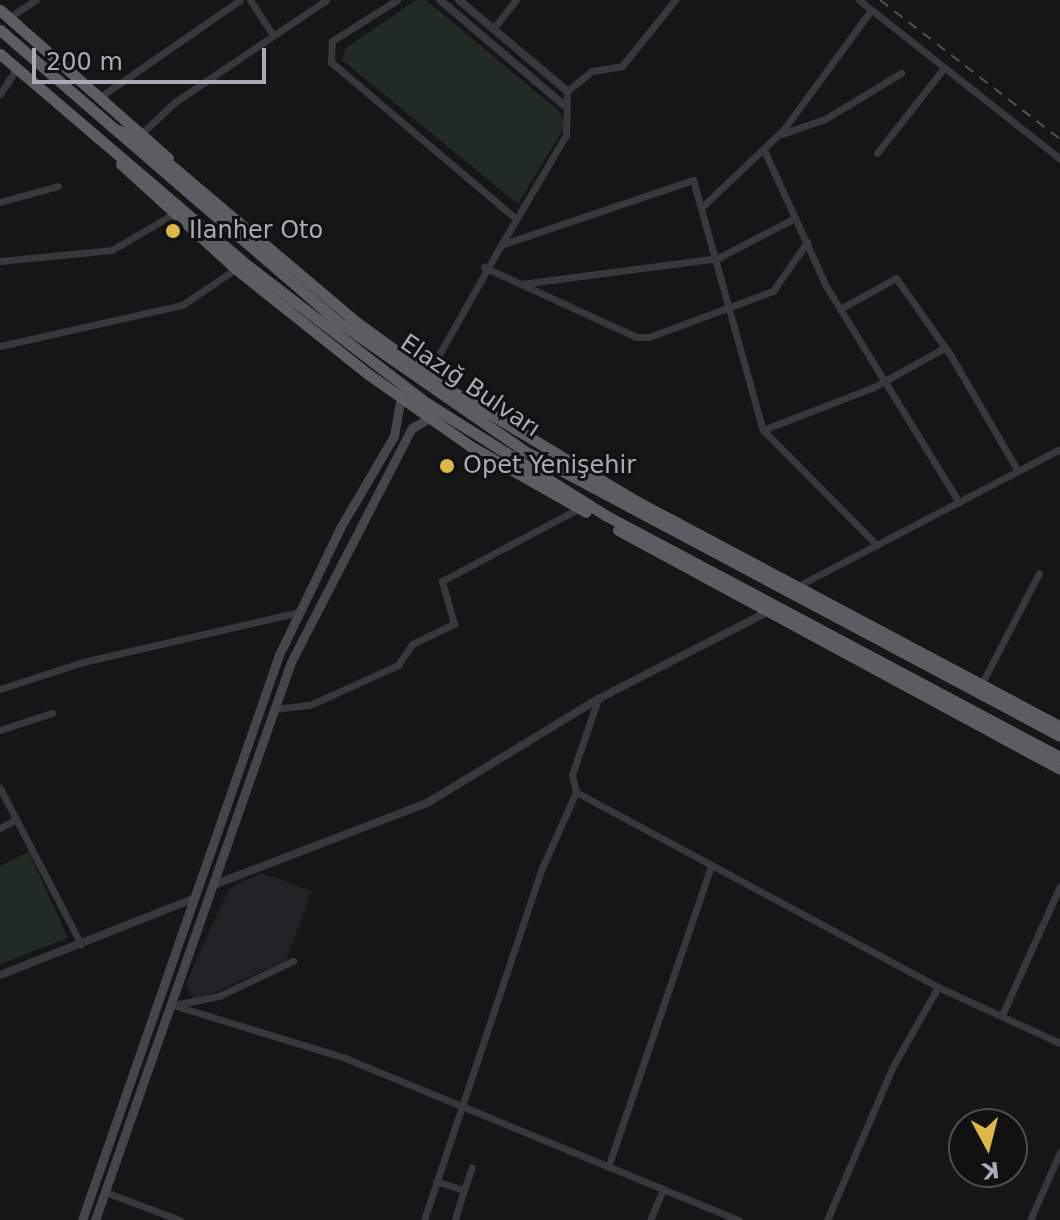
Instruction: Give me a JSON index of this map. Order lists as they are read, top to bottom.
{
  "streets": {
    "highway": ["Elazığ Bulvarı"]
  },
  "places": ["Ilanher Oto", "Opet Yenişehir"],
  "scale_bar": "200 m",
  "north": "bottom"
}
